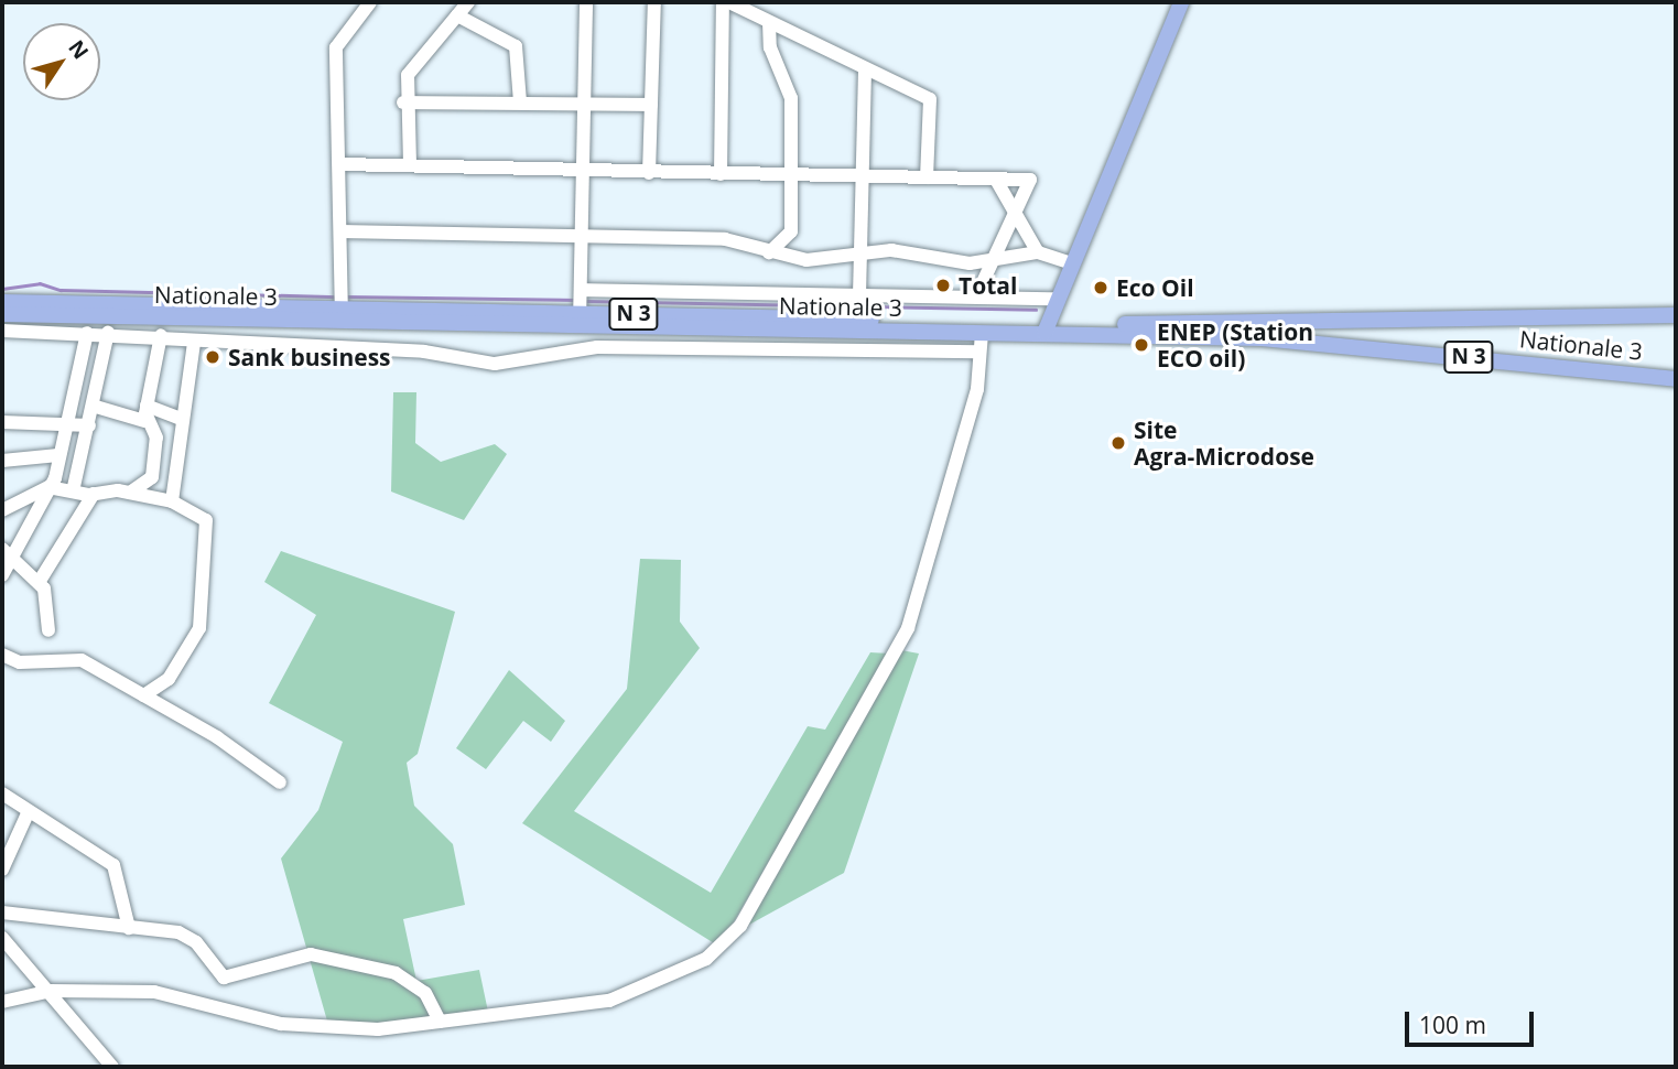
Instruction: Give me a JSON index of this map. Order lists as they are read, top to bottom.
{
  "streets": {
    "main road": ["Nationale 3", "N 3"]
  },
  "places": [
    "Total",
    "Eco Oil",
    "ENEP (Station ECO oil)",
    "Sank business",
    "Site Agra-Microdose"
  ],
  "scale_bar": "100 m",
  "north": "top right"
}
